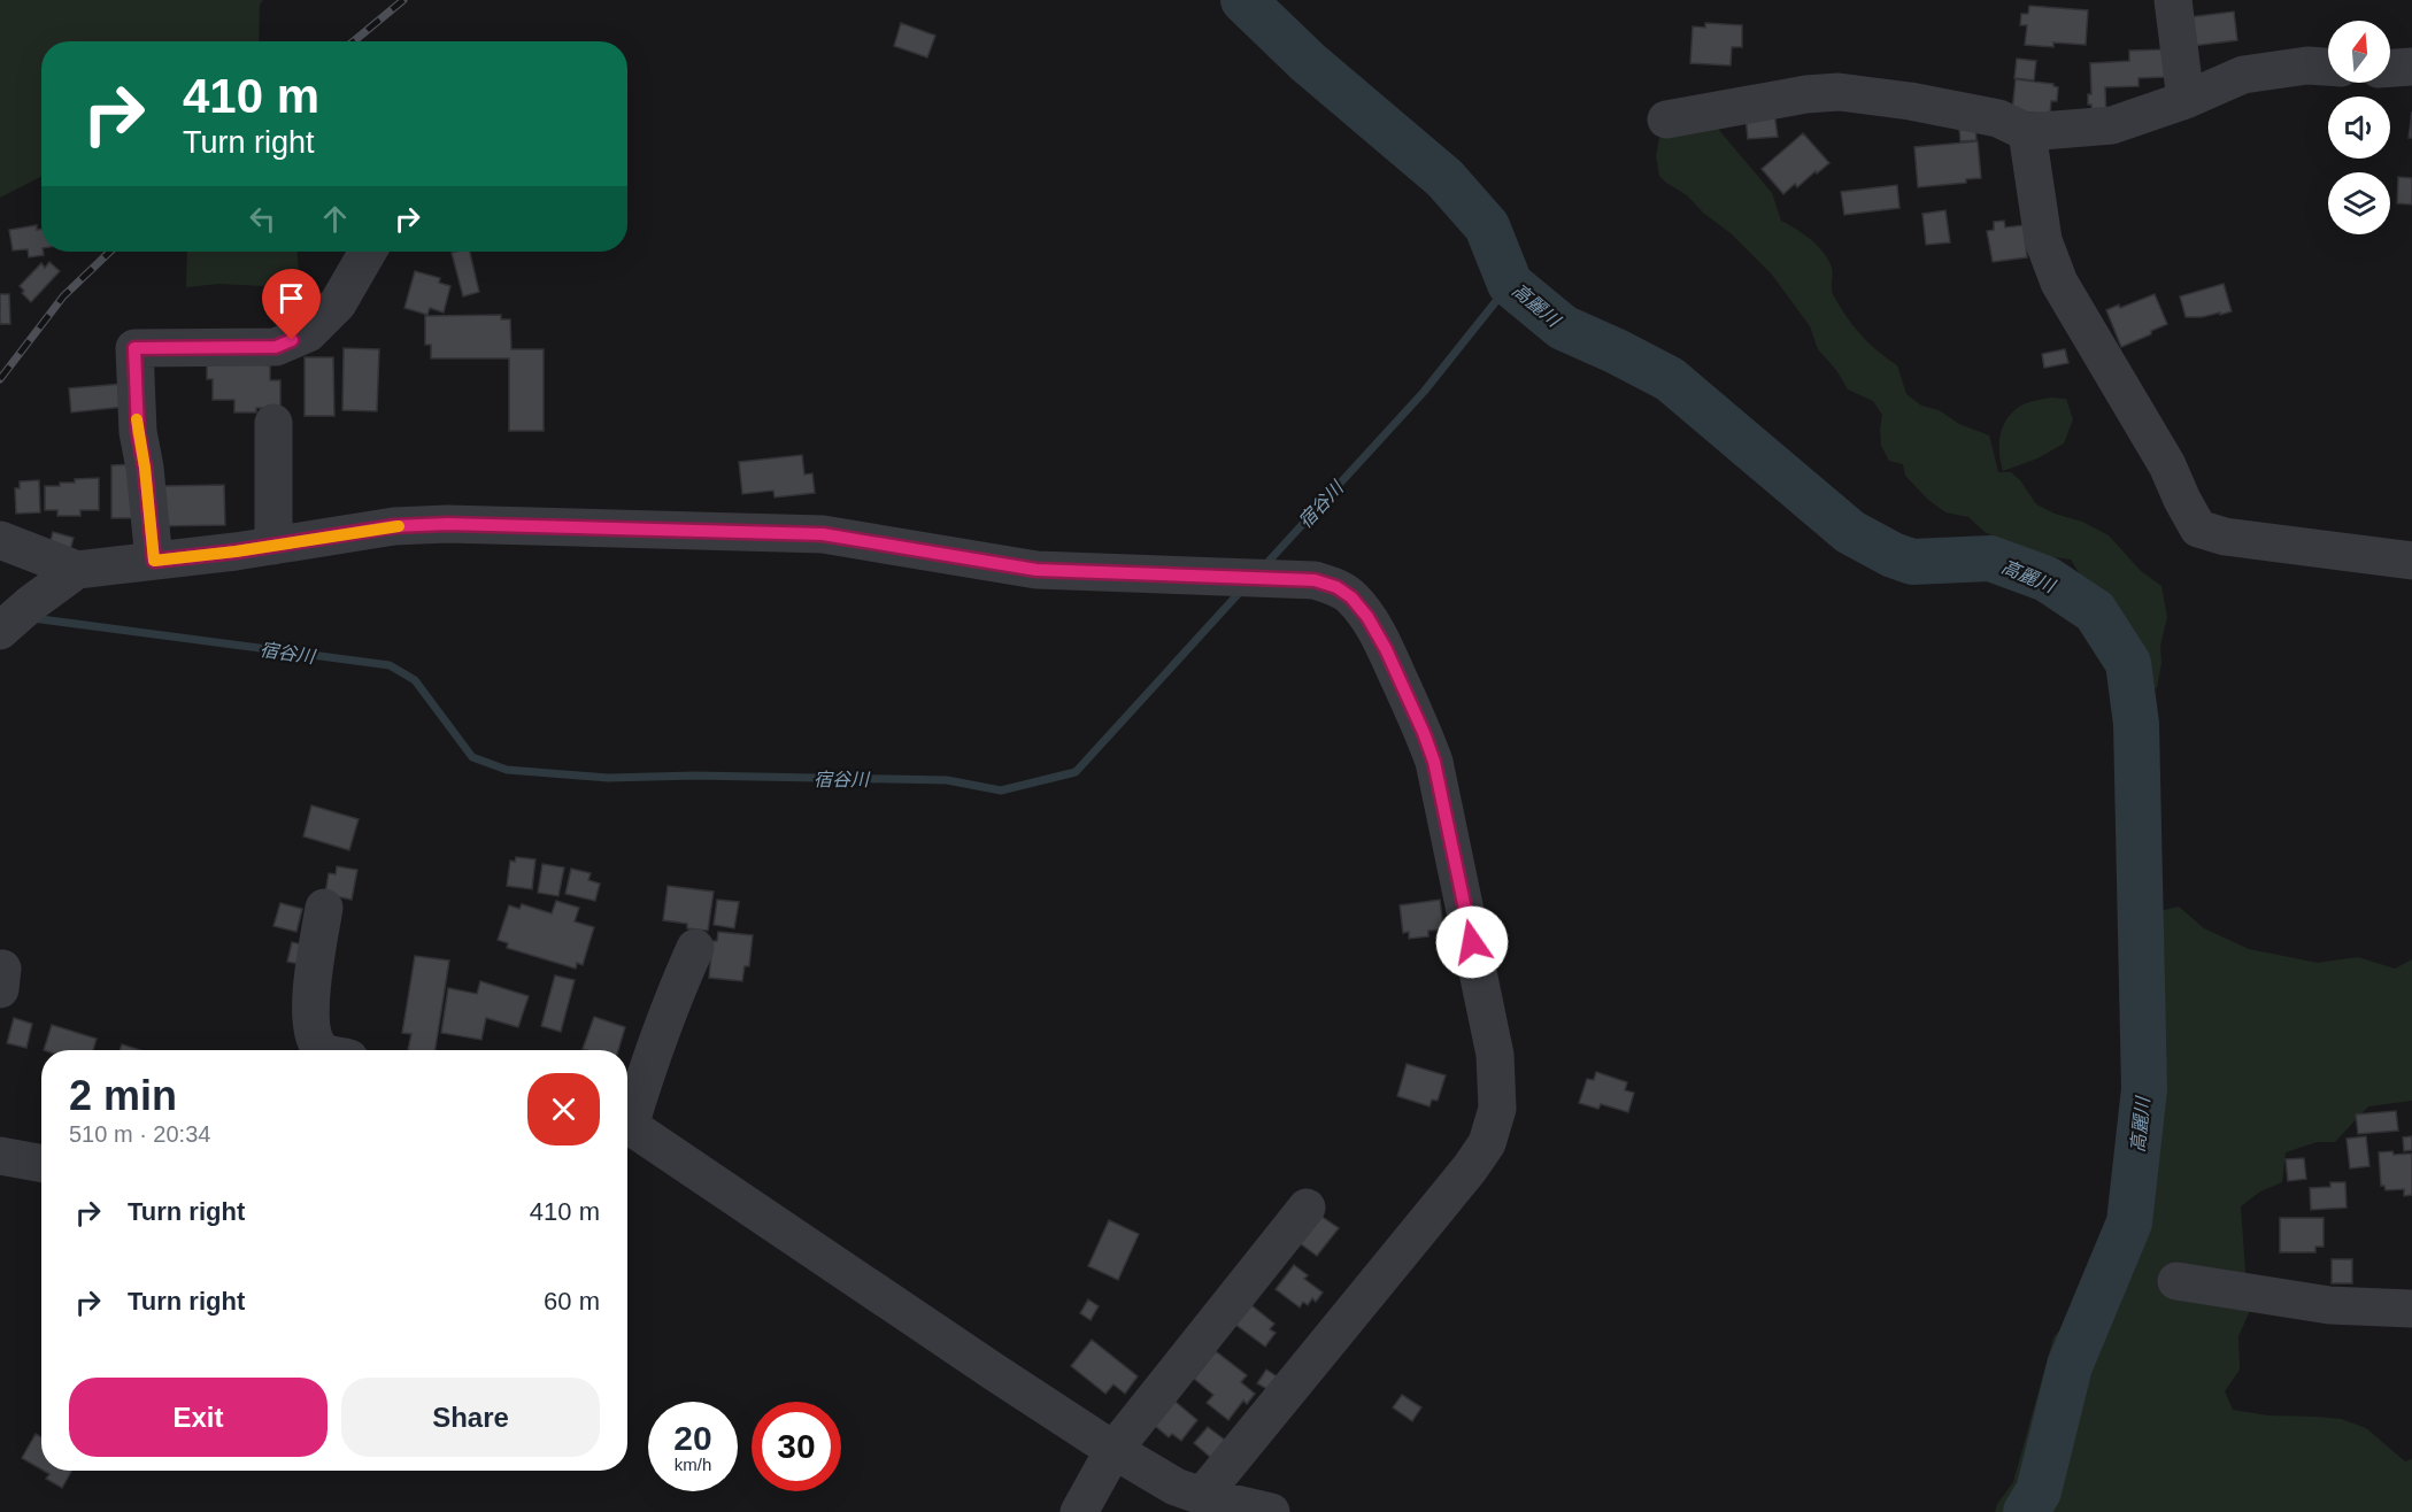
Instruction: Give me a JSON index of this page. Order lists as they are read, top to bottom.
{
  "water": ["高麗川", "宿谷川"],
  "north": "top",
  "page": {
    "turn": ["410 m", "Turn right"],
    "heading": ["2 min", "510 m · 20:34"],
    "list": [
      {
        "name": "Turn right",
        "value": "410 m"
      },
      {
        "name": "Turn right",
        "value": "60 m"
      }
    ],
    "buttons": ["Exit", "Share"],
    "speed": "20 km/h",
    "limit": "30"
  }
}
